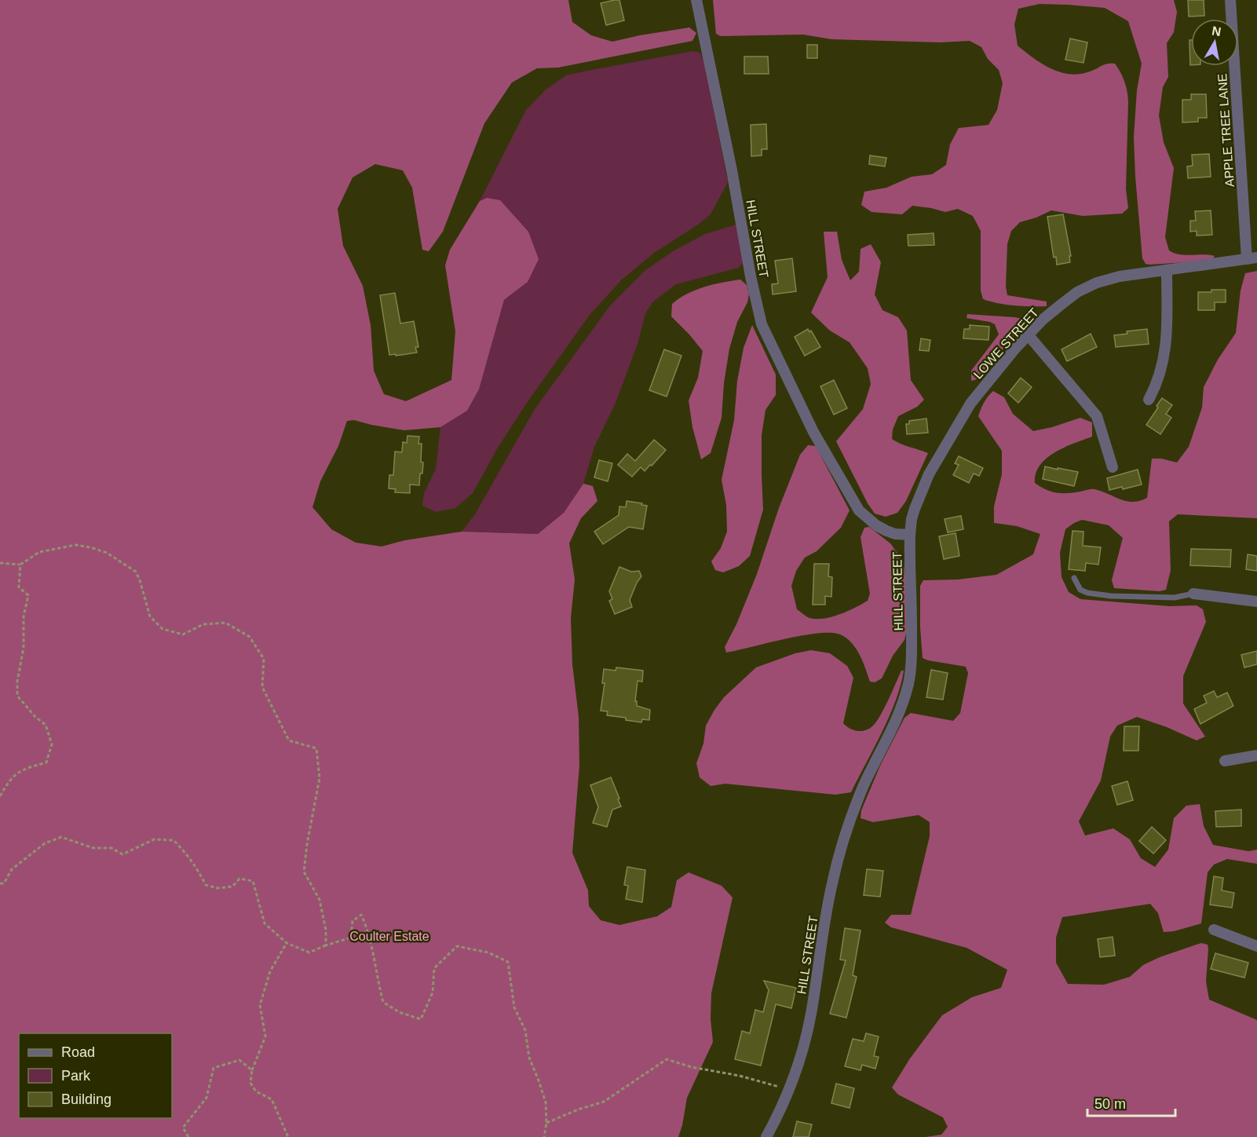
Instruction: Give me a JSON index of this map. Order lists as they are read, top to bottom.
{
  "streets": {
    "street": ["APPLE TREE LANE", "HILL STREET", "LOWE STREET"]
  },
  "crossings": [
    ["APPLE TREE LANE", "LOWE STREET"],
    ["HILL STREET", "LOWE STREET"]
  ],
  "parks": ["Coulter Estate"],
  "legend": ["Road", "Park", "Building"],
  "scale_bar": "50 m",
  "north": "top"
}
